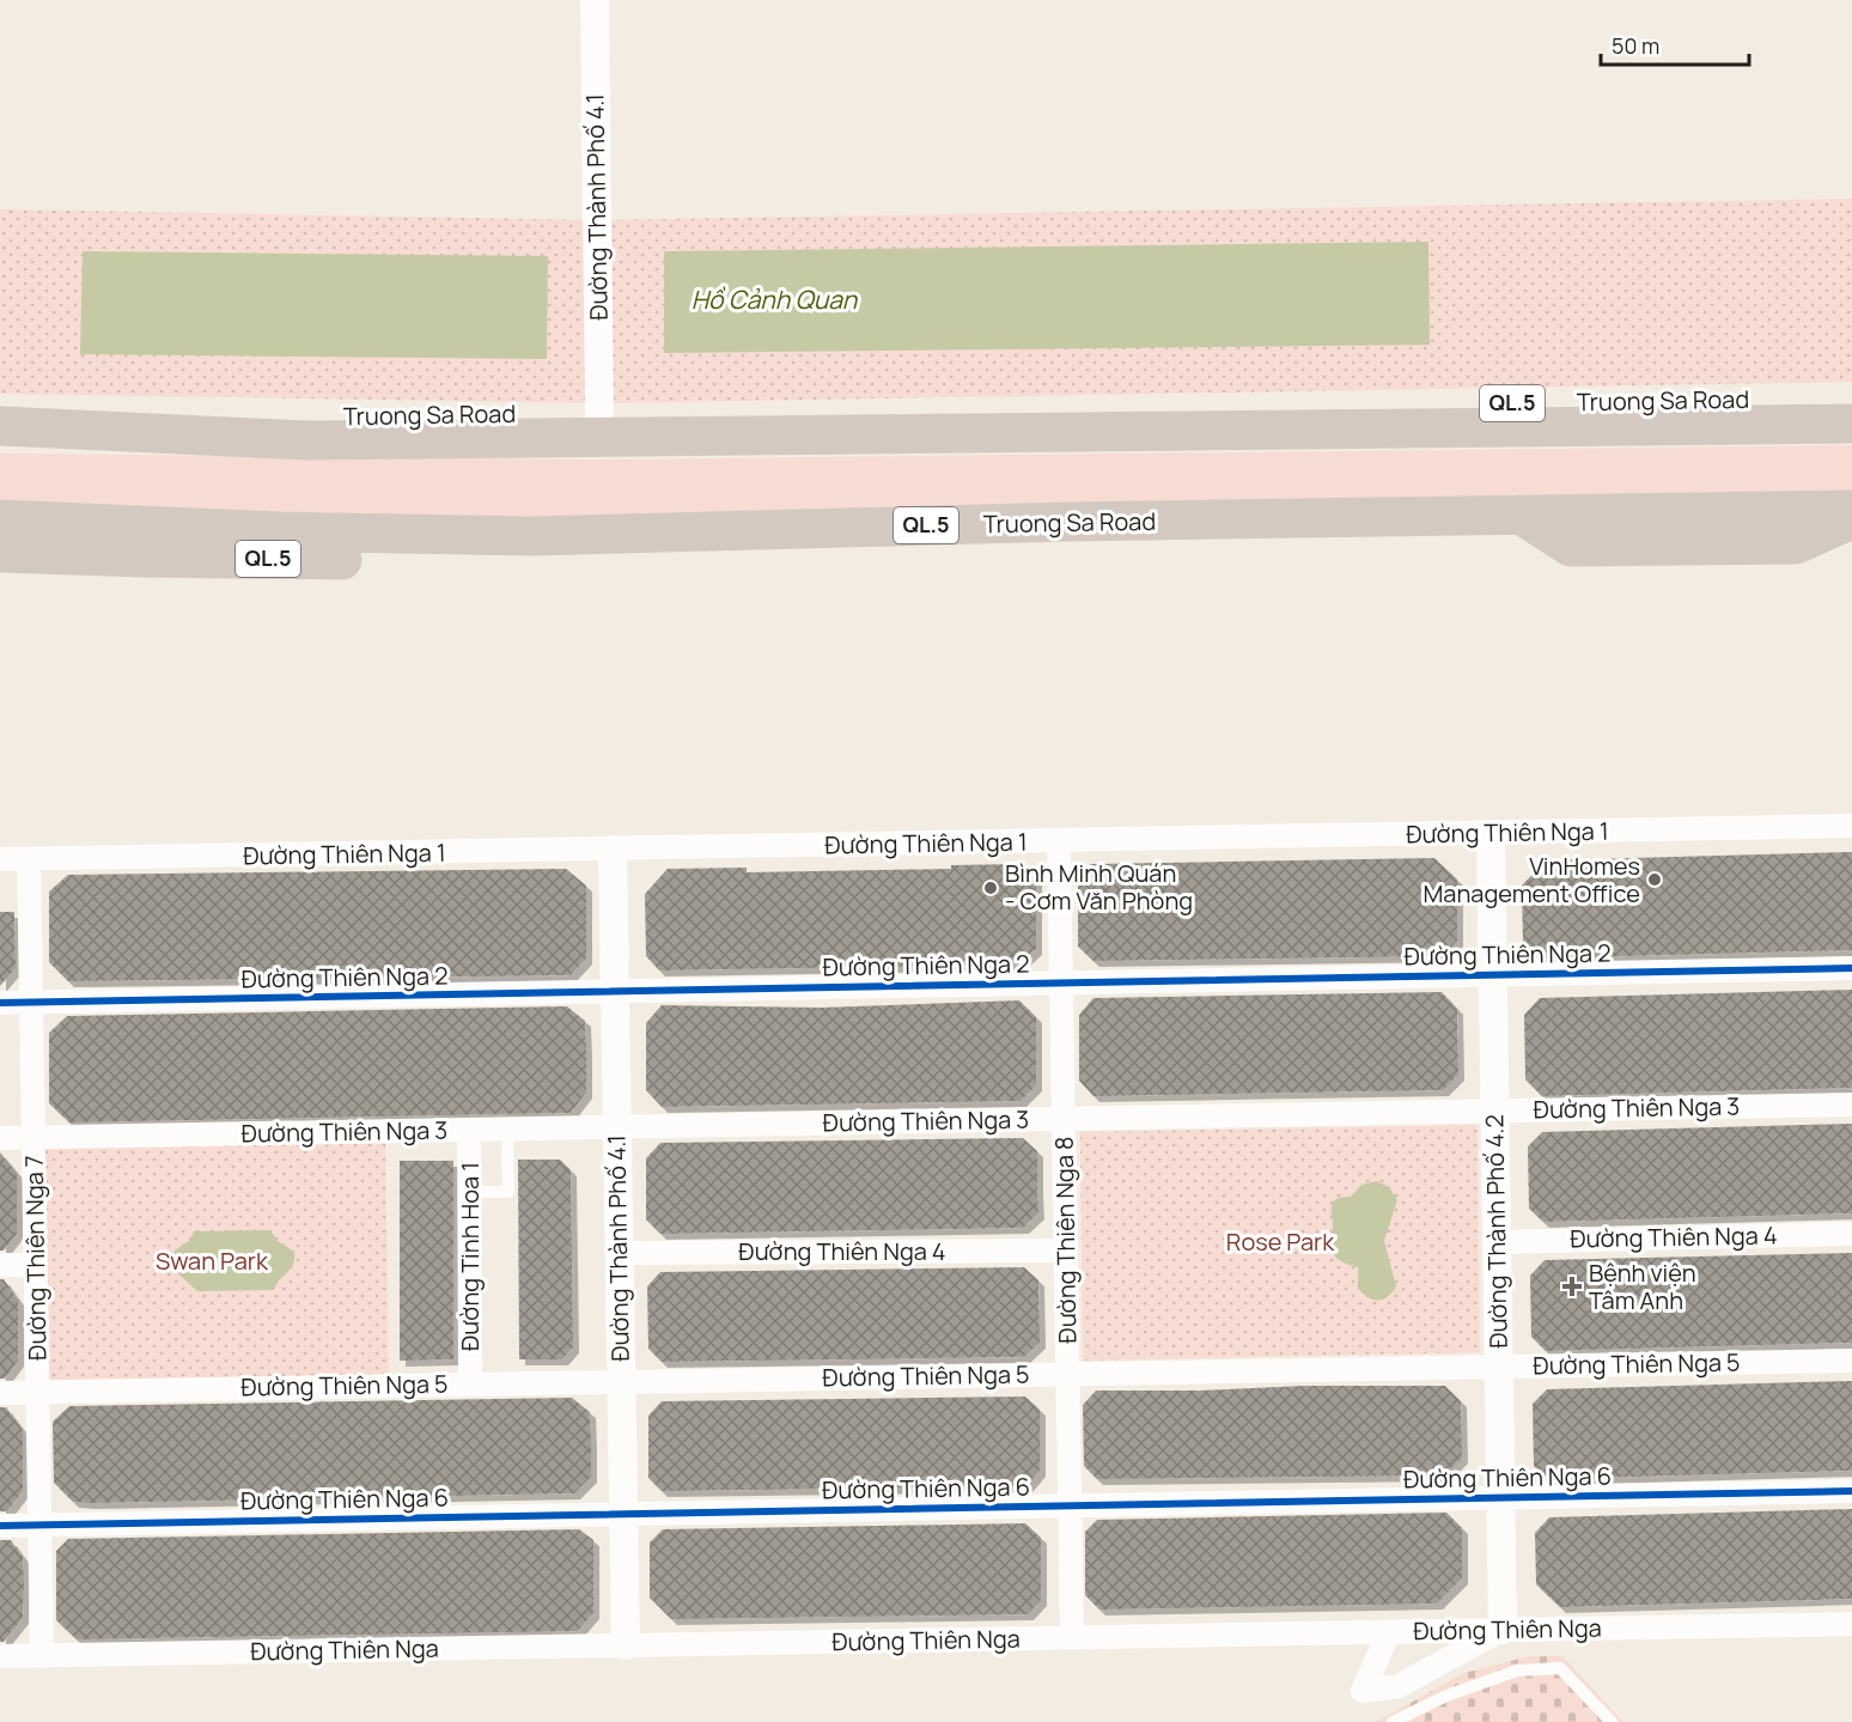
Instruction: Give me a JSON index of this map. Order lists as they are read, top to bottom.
{
  "streets": {
    "highway": ["Truong Sa Road", "QL.5"],
    "street": [
      "Đường Thành Phố 4.1",
      "Đường Thiên Nga 1",
      "Đường Thiên Nga 2",
      "Đường Thiên Nga 3",
      "Đường Thành Phố 4.2",
      "Đường Thiên Nga 4",
      "Đường Thiên Nga 8",
      "Đường Tinh Hoa 1",
      "Đường Thiên Nga 7",
      "Đường Thiên Nga 5",
      "Đường Thiên Nga 6",
      "Đường Thiên Nga"
    ]
  },
  "crossings": [
    ["Đường Thành Phố 4.1", "Truong Sa Road"],
    ["Đường Thành Phố 4.1", "Đường Thiên Nga 1"],
    ["Đường Thành Phố 4.1", "Đường Thiên Nga 2"],
    ["Đường Thành Phố 4.1", "Đường Thiên Nga 3"],
    ["Đường Thành Phố 4.1", "Đường Thiên Nga 4"],
    ["Đường Thành Phố 4.1", "Đường Thiên Nga 5"],
    ["Đường Thành Phố 4.1", "Đường Thiên Nga 6"],
    ["Đường Thành Phố 4.1", "Đường Thiên Nga"],
    ["Đường Thiên Nga 1", "Đường Thành Phố 4.2"],
    ["Đường Thiên Nga 1", "Đường Thiên Nga 8"],
    ["Đường Thiên Nga 1", "Đường Thiên Nga 7"],
    ["Đường Thiên Nga 2", "Đường Thành Phố 4.2"],
    ["Đường Thiên Nga 2", "Đường Thiên Nga 8"],
    ["Đường Thiên Nga 2", "Đường Thiên Nga 7"],
    ["Đường Thiên Nga 3", "Đường Thành Phố 4.2"],
    ["Đường Thiên Nga 3", "Đường Thiên Nga 8"],
    ["Đường Thiên Nga 3", "Đường Tinh Hoa 1"],
    ["Đường Thiên Nga 3", "Đường Thiên Nga 7"],
    ["Đường Thành Phố 4.2", "Đường Thiên Nga 4"],
    ["Đường Thành Phố 4.2", "Đường Thiên Nga 5"],
    ["Đường Thành Phố 4.2", "Đường Thiên Nga 6"],
    ["Đường Thành Phố 4.2", "Đường Thiên Nga"],
    ["Đường Thiên Nga 4", "Đường Thiên Nga 8"],
    ["Đường Thiên Nga 8", "Đường Thiên Nga 5"],
    ["Đường Thiên Nga 8", "Đường Thiên Nga 6"],
    ["Đường Thiên Nga 8", "Đường Thiên Nga"],
    ["Đường Tinh Hoa 1", "Đường Thiên Nga 5"],
    ["Đường Thiên Nga 7", "Đường Thiên Nga 5"],
    ["Đường Thiên Nga 7", "Đường Thiên Nga 6"],
    ["Đường Thiên Nga 7", "Đường Thiên Nga"]
  ],
  "water": ["Hồ Cảnh Quan"],
  "parks": ["Rose Park", "Swan Park"],
  "places": {
    "other": ["VinHomes Management Office", "Bình Minh Quán - Cơm Văn Phòng"],
    "health": ["Bệnh viện Tâm Anh"]
  },
  "scale_bar": "50 m"
}
